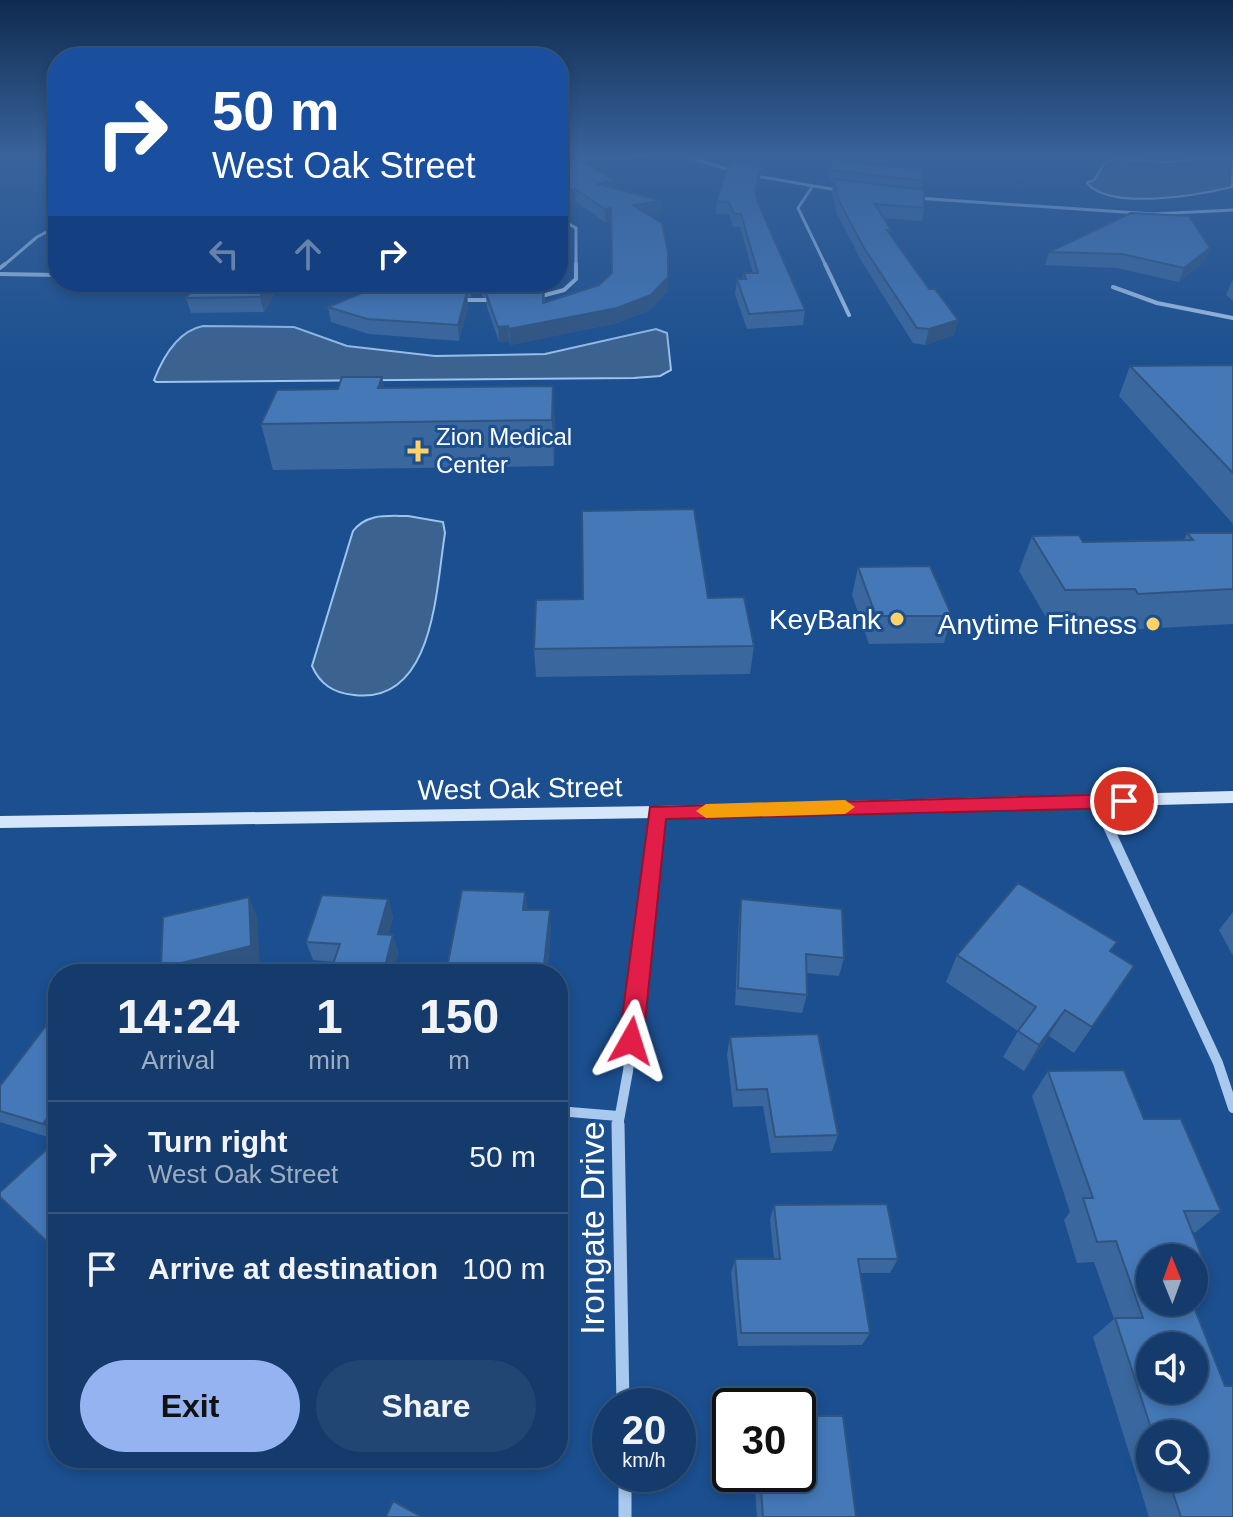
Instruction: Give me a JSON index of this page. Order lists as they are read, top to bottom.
{
  "streets": {
    "main road": ["West Oak Street"],
    "street": ["Irongate Drive"]
  },
  "crossings": [
    ["West Oak Street", "Irongate Drive"]
  ],
  "places": {
    "health": ["Zion Medical Center"],
    "other": ["KeyBank", "Anytime Fitness"]
  },
  "north": "top",
  "page": {
    "turn": ["50 m", "West Oak Street"],
    "eta": [
      "14:24",
      "Arrival",
      "1",
      "min",
      "150",
      "m"
    ],
    "list": [
      {
        "name": "Turn right",
        "note": "West Oak Street",
        "value": "50 m"
      },
      {
        "name": "Arrive at destination",
        "value": "100 m"
      }
    ],
    "buttons": ["Exit", "Share"],
    "speed": "20 km/h",
    "limit": "30"
  }
}
